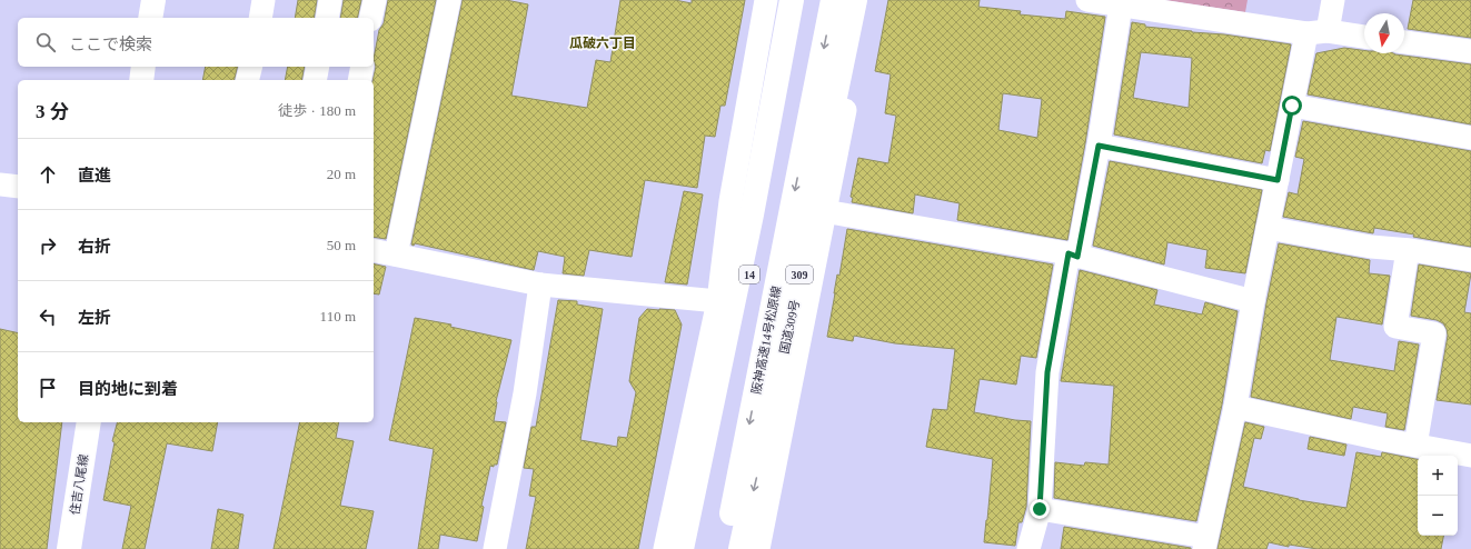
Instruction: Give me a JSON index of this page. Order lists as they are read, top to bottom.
{
  "streets": {
    "main road": [
      "14",
      "309",
      "国道309号",
      "阪神高速14号松原線",
      "住吉八尾線"
    ]
  },
  "districts": ["瓜破六丁目"],
  "north": "bottom",
  "page": {
    "search": "ここで検索",
    "heading": ["3 分", "徒歩 · 180 m"],
    "list": [
      ["直進", "20 m"],
      ["右折", "50 m"],
      ["左折", "110 m"],
      "目的地に到着"
    ],
    "map_buttons": ["+", "−"]
  }
}
